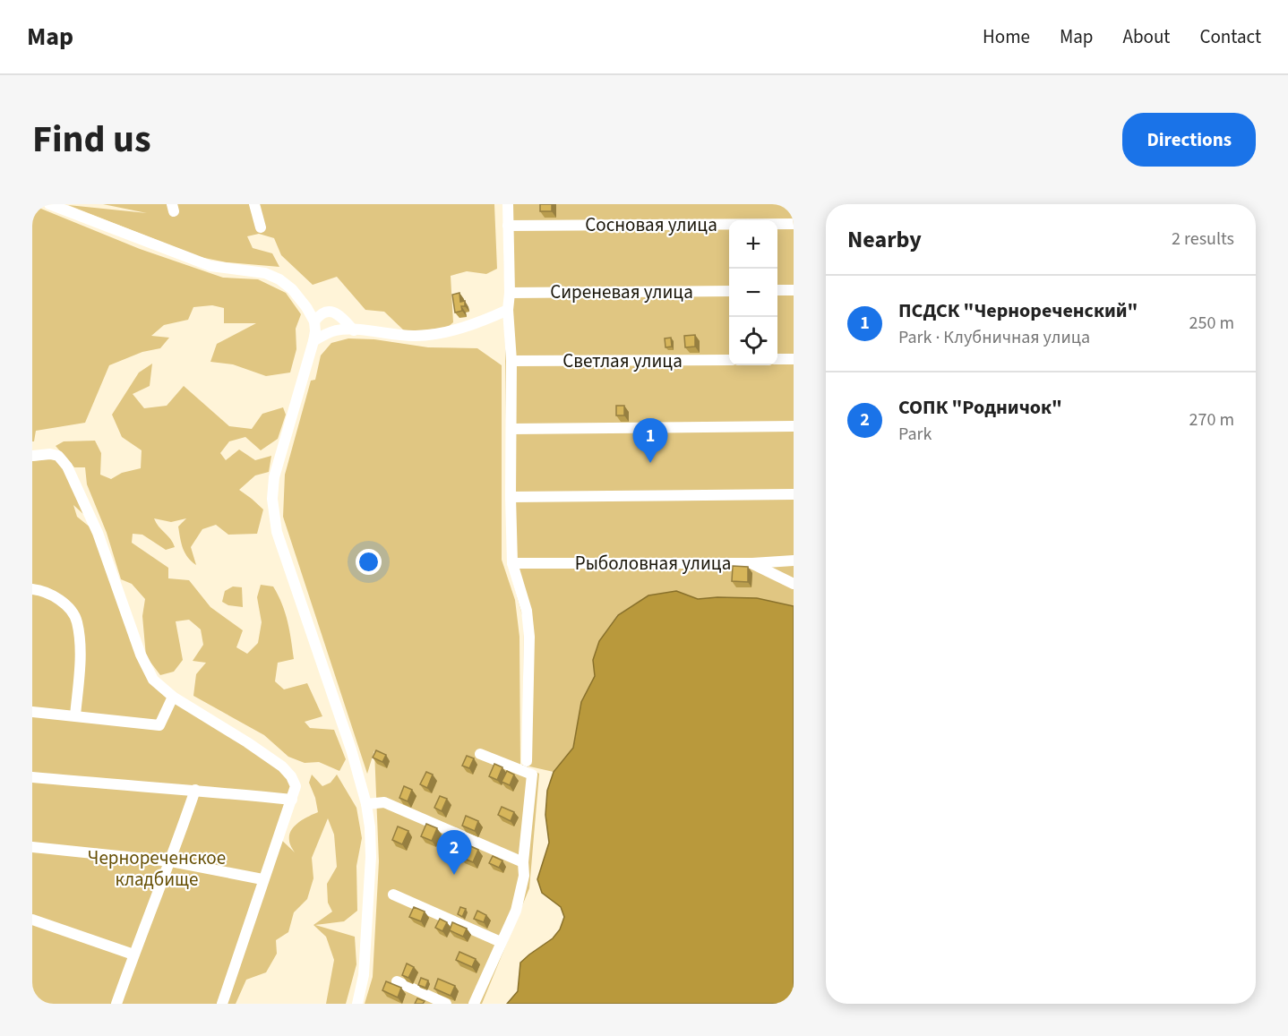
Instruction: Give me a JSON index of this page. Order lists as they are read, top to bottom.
{
  "streets": {
    "street": [
      "Сосновая улица",
      "Сиреневая улица",
      "Светлая улица",
      "Рыболовная улица"
    ]
  },
  "parks": ["Чернореченское кладбище"],
  "page": {
    "header": "Map",
    "nav": [
      "Home",
      "Map",
      "About",
      "Contact"
    ],
    "title": "Find us",
    "buttons": "Directions",
    "heading": ["Nearby", "2 results"],
    "map_buttons": ["+", "−"],
    "list": [
      {
        "mark": "1",
        "name": "ПСДСК \"Чернореченский\"",
        "note": "Park · Клубничная улица",
        "value": "250 m"
      },
      {
        "mark": "2",
        "name": "СОПК \"Родничок\"",
        "note": "Park",
        "value": "270 m"
      }
    ],
    "pins": ["1", "2"]
  }
}
